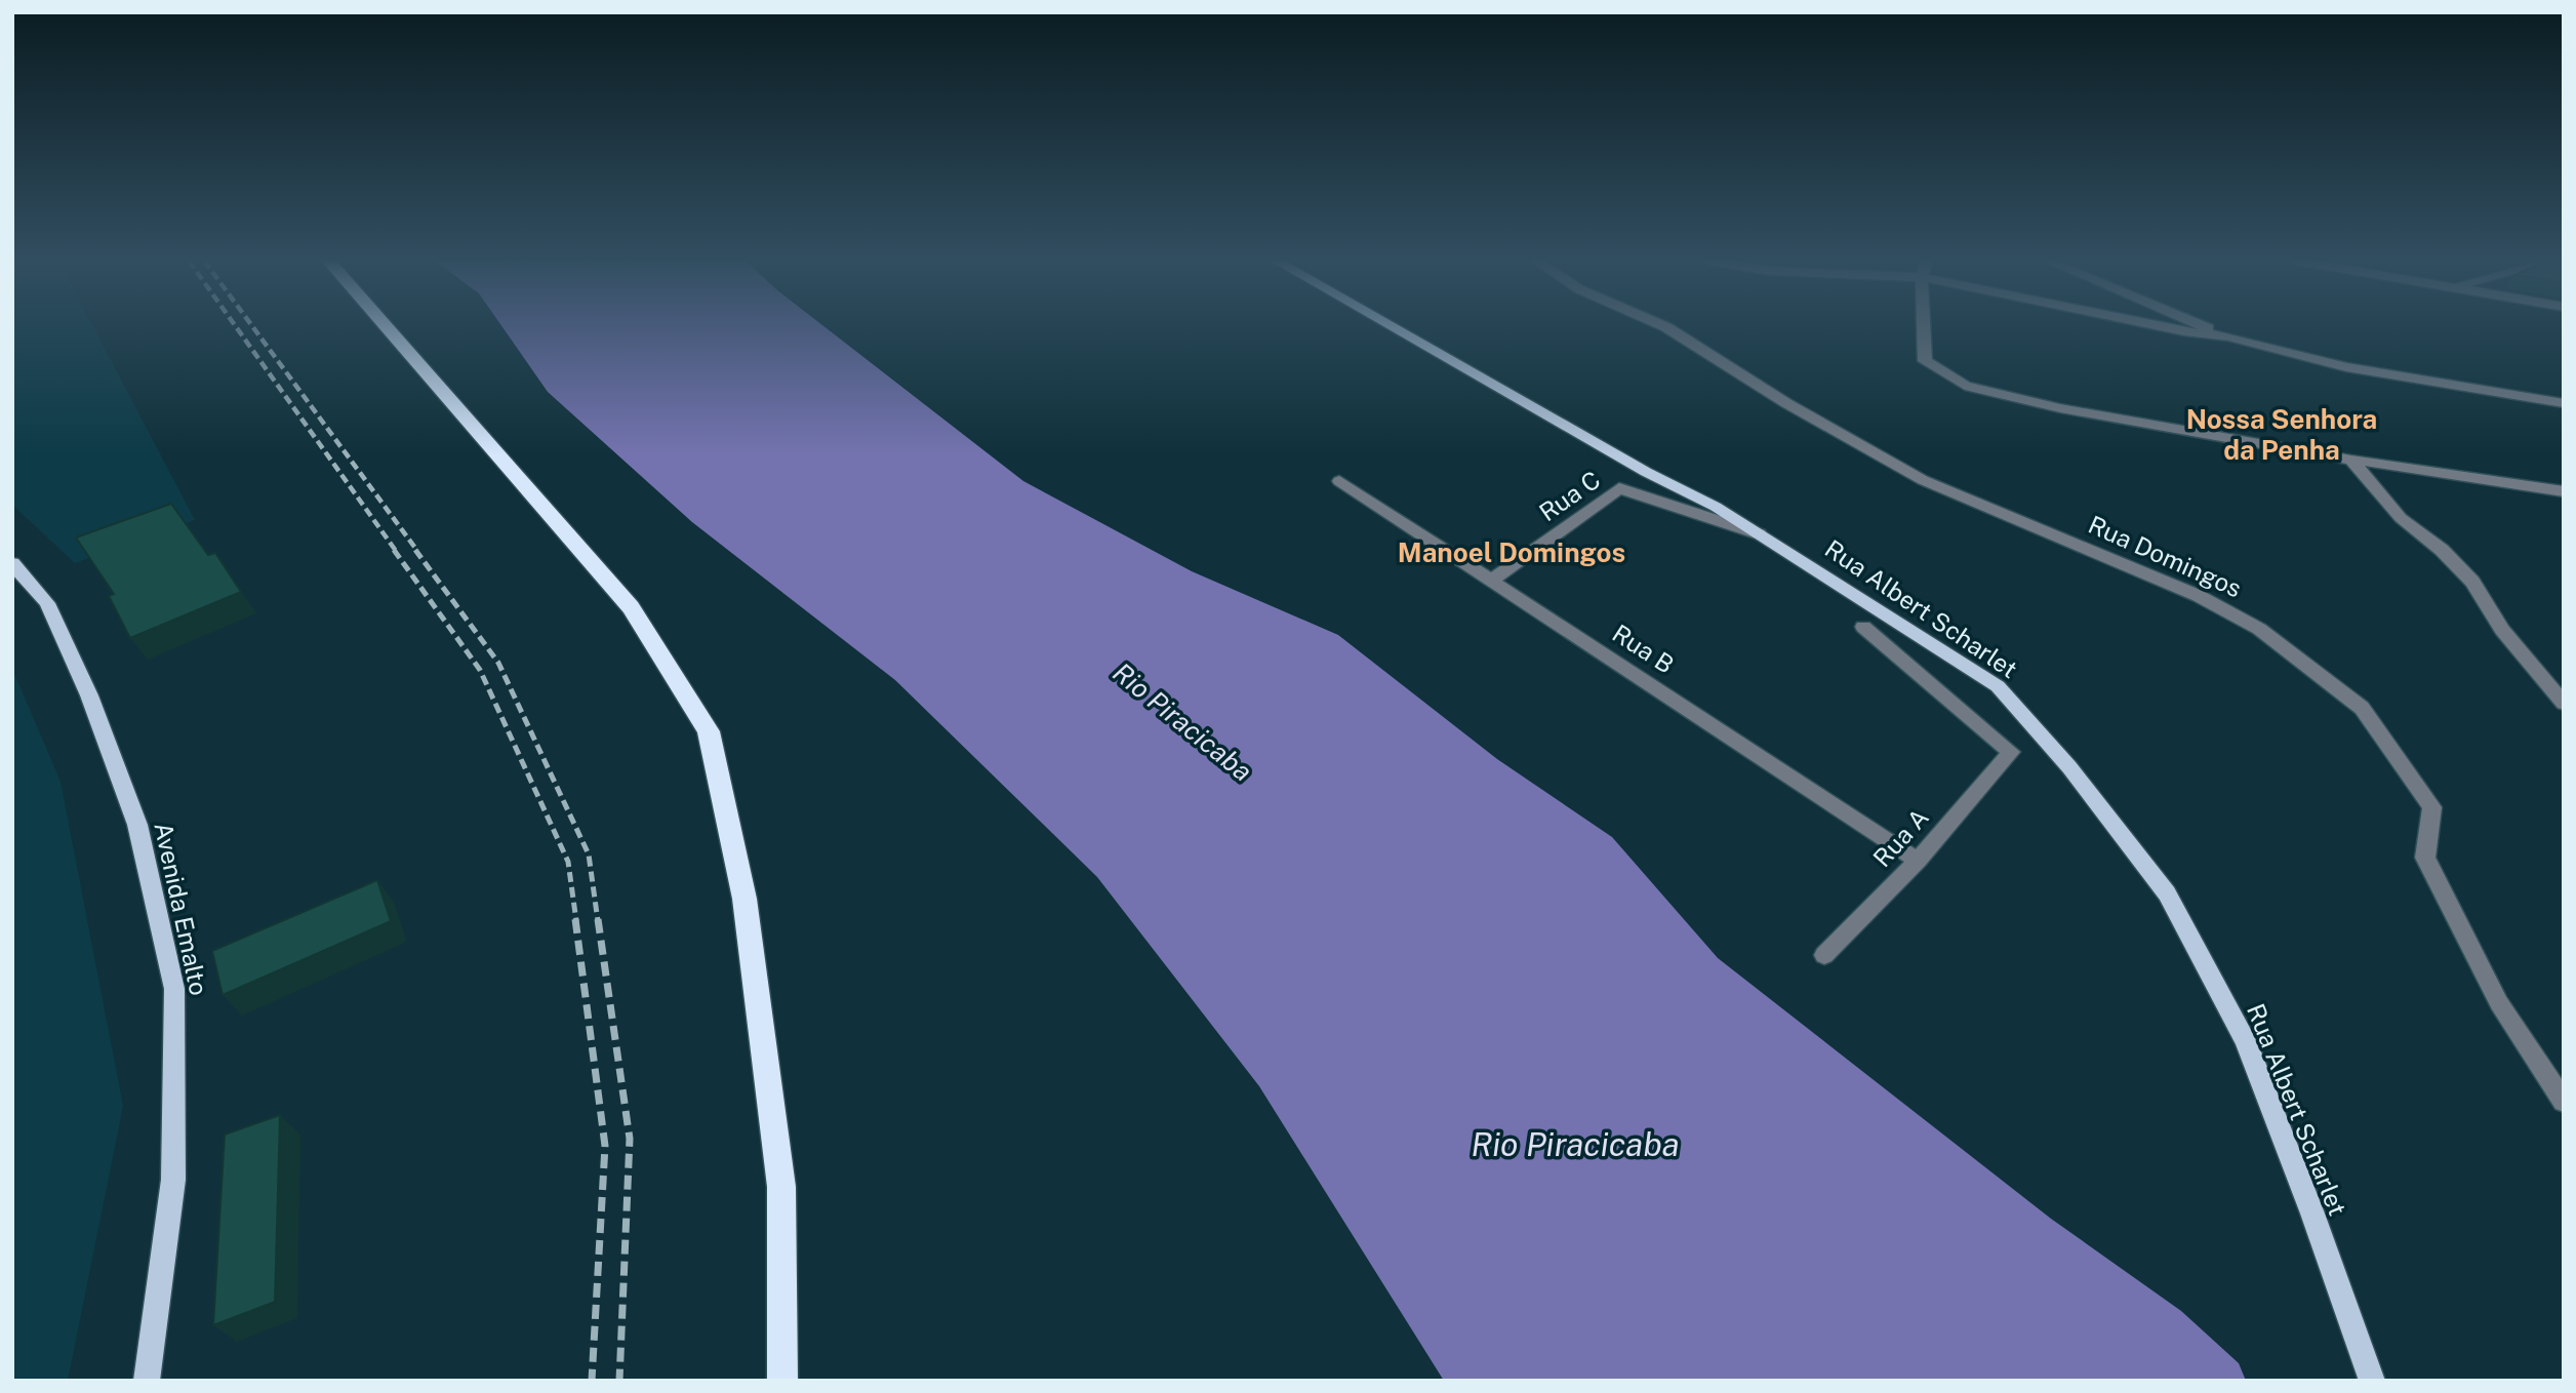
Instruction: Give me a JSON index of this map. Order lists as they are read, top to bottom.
{
  "streets": {
    "main road": ["Rua Albert Scharlet", "Avenida Emalto"],
    "street": [
      "Rua C",
      "Rua Domingos",
      "Rua B",
      "Rua A"
    ]
  },
  "crossings": [
    ["Rua C", "Rua Albert Scharlet"],
    ["Rua C", "Rua B"],
    ["Rua B", "Rua A"]
  ],
  "districts": ["Nossa Senhora da Penha", "Manoel Domingos"],
  "water": ["Rio Piracicaba"]
}
